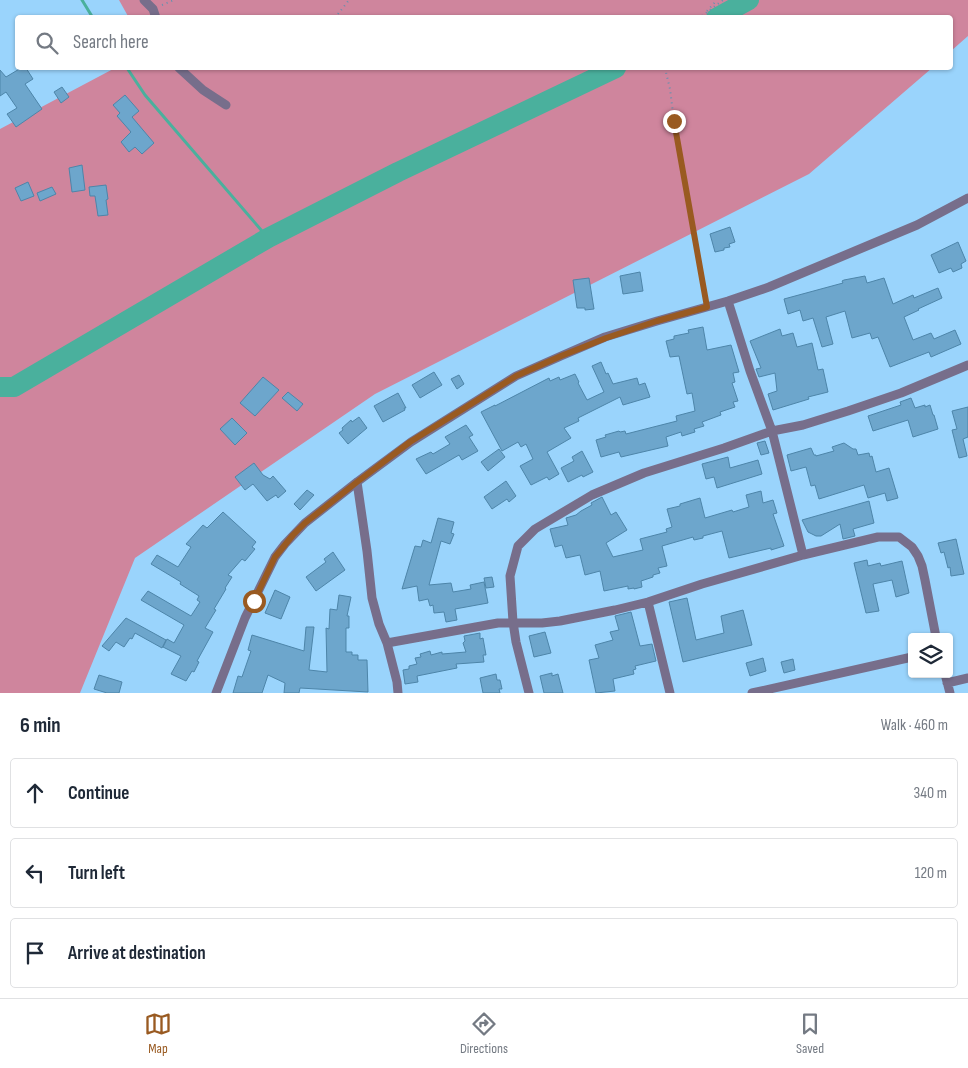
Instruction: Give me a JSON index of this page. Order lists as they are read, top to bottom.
{
  "page": {
    "search": "Search here",
    "heading": ["6 min", "Walk · 460 m"],
    "list": [
      ["Continue", "340 m"],
      ["Turn left", "120 m"],
      "Arrive at destination"
    ],
    "nav": ["Map", "Directions", "Saved"]
  }
}
